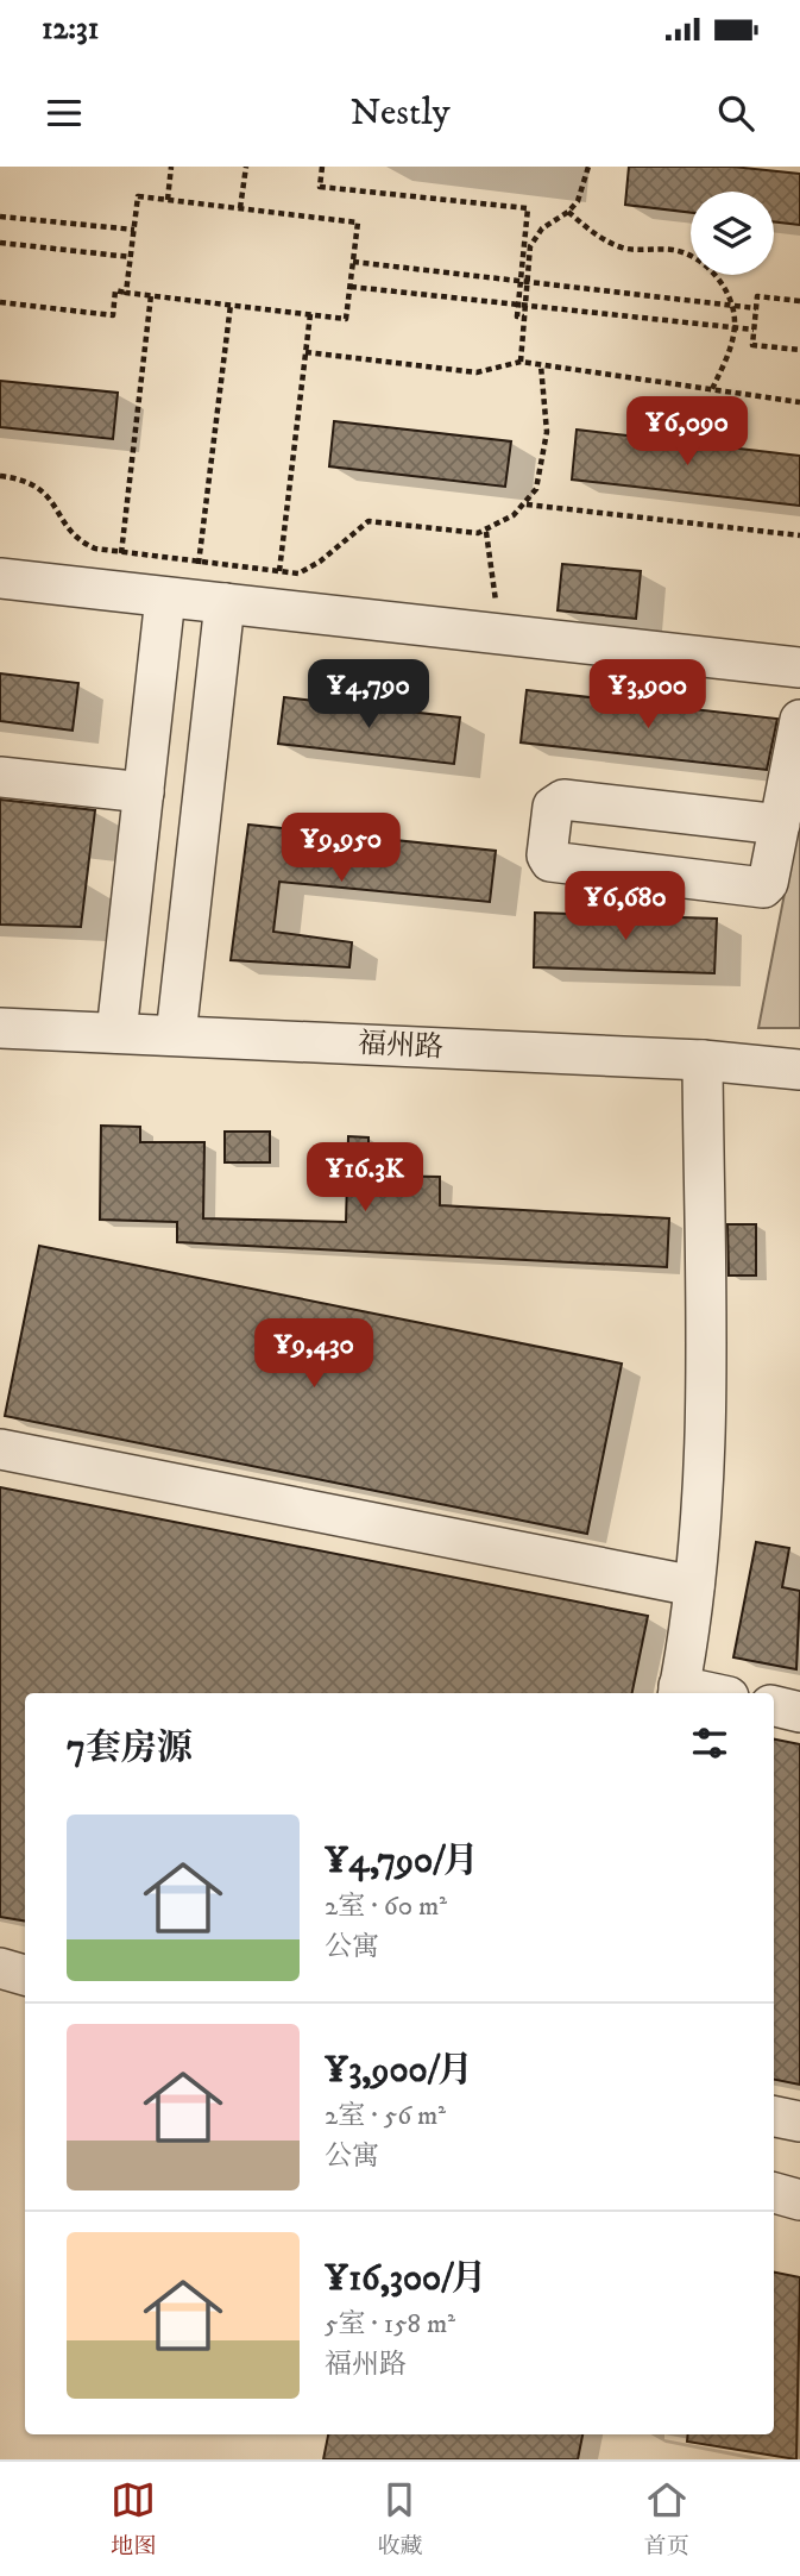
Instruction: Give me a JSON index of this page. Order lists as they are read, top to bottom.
{
  "streets": {
    "street": ["福州路"]
  },
  "page": {
    "status": "12:31",
    "header": "Nestly",
    "price": [
      "¥6,090",
      "¥4,790",
      "¥3,900",
      "¥9,950",
      "¥6,680",
      "¥16.3K",
      "¥9,430"
    ],
    "heading": "7套房源",
    "list": [
      {
        "name": "¥4,790/月",
        "note": "2室 · 60 m² · 公寓"
      },
      {
        "name": "¥3,900/月",
        "note": "2室 · 56 m² · 公寓"
      },
      {
        "name": "¥16,300/月",
        "note": "5室 · 158 m² · 福州路"
      }
    ],
    "tabs": ["地图", "收藏", "首页"]
  }
}
